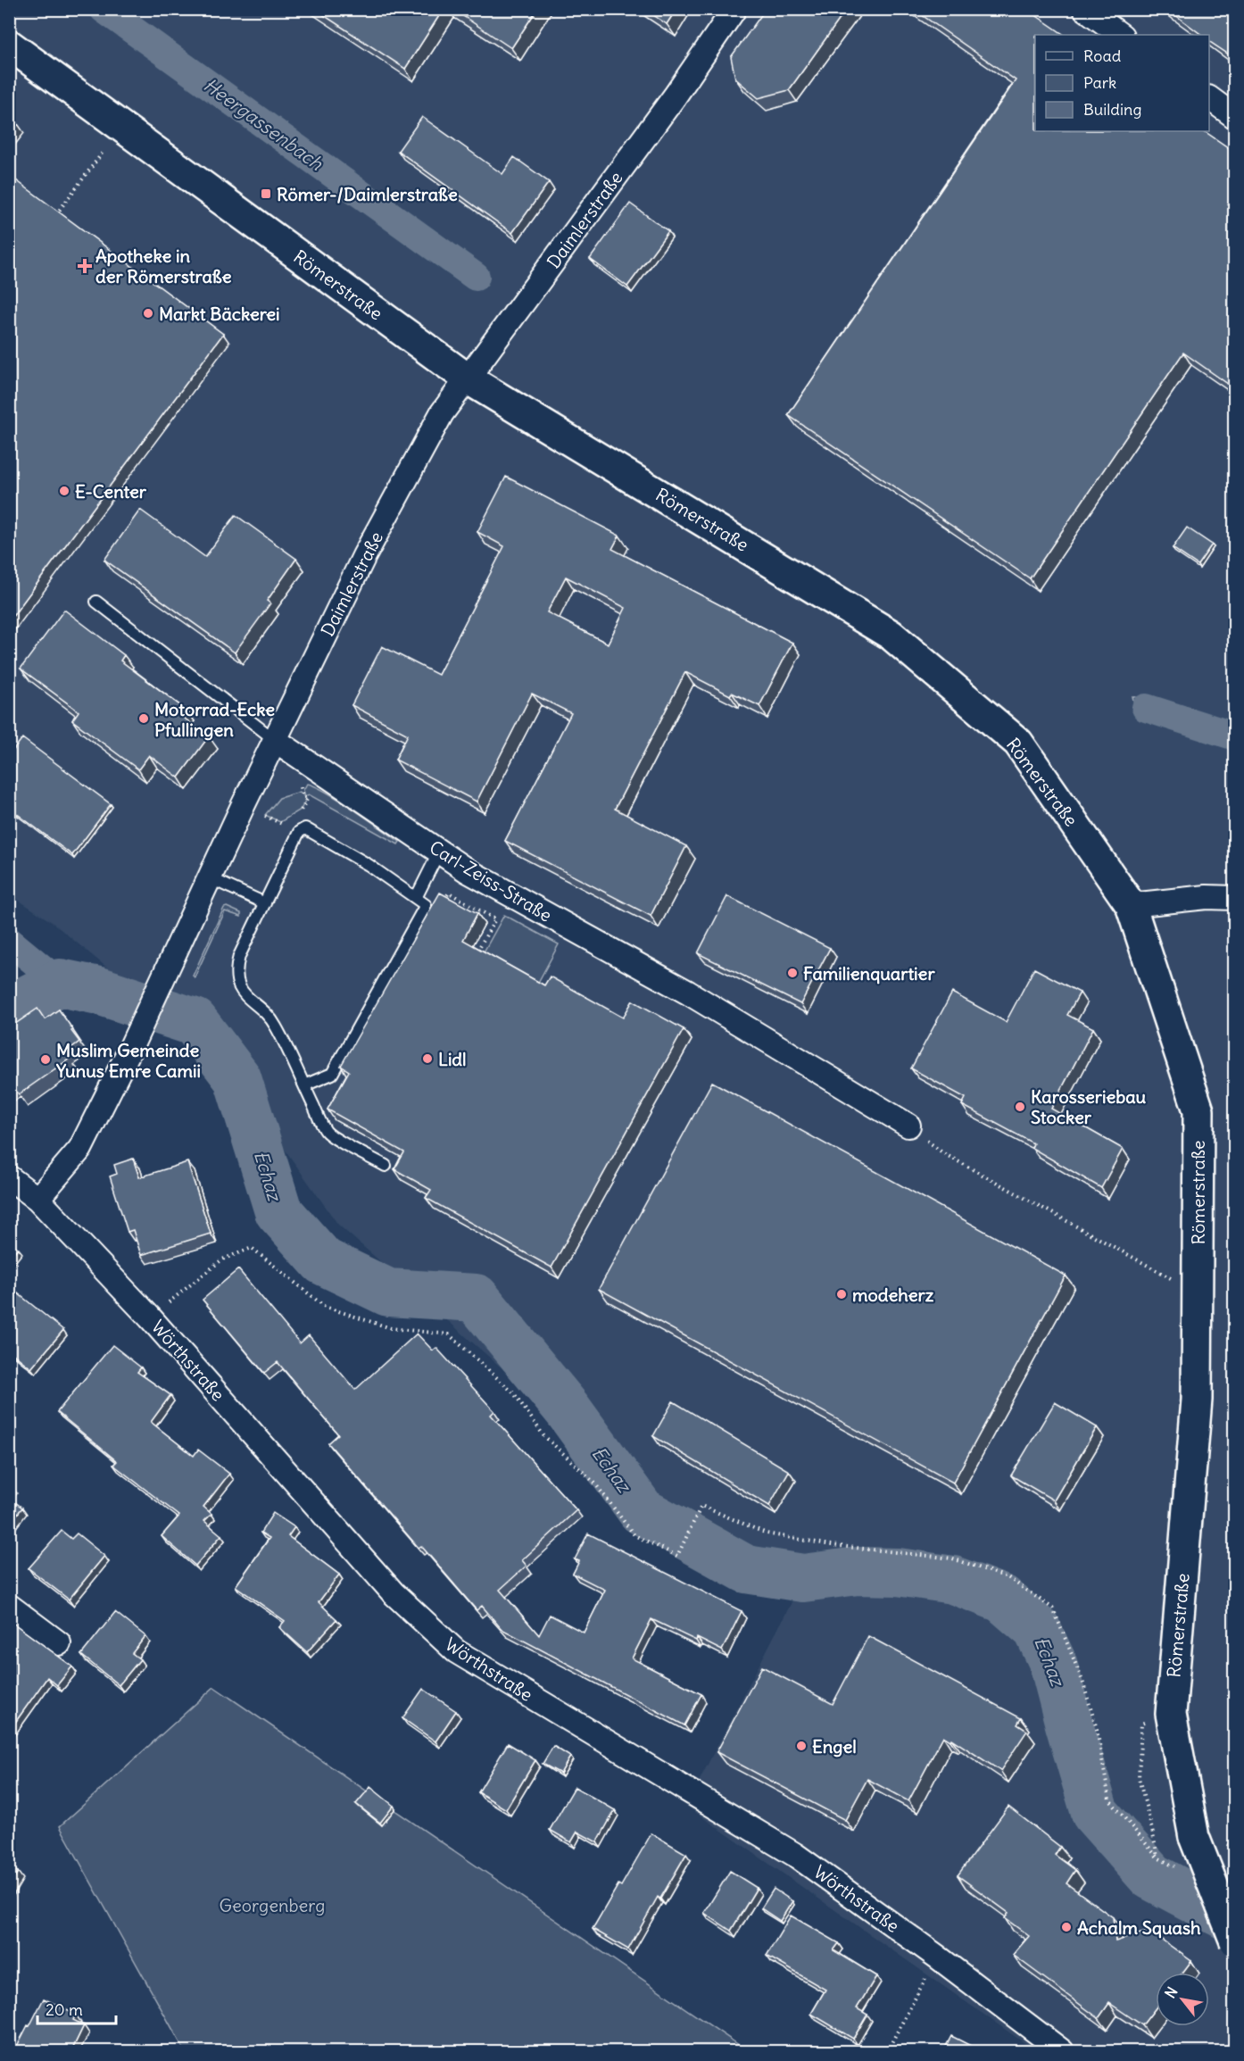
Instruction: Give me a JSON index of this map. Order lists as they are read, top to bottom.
{
  "streets": {
    "main road": ["Römerstraße"],
    "street": ["Daimlerstraße", "Carl-Zeiss-Straße", "Wörthstraße"]
  },
  "crossings": [
    ["Daimlerstraße", "Römerstraße"],
    ["Daimlerstraße", "Carl-Zeiss-Straße"],
    ["Daimlerstraße", "Wörthstraße"]
  ],
  "water": ["Heergassenbach", "Echaz"],
  "parks": ["Georgenberg"],
  "places": {
    "transit": ["Römer-/Daimlerstraße"],
    "health": ["Apotheke in der Römerstraße"],
    "other": [
      "Markt Bäckerei",
      "E-Center",
      "Motorrad-Ecke Pfullingen",
      "Familienquartier",
      "Lidl",
      "Muslim Gemeinde Yunus Emre Camii",
      "Karosseriebau Stocker",
      "modeherz",
      "Engel",
      "Achalm Squash"
    ]
  },
  "legend": ["Road", "Park", "Building"],
  "scale_bar": "20 m",
  "north": "top left"
}
